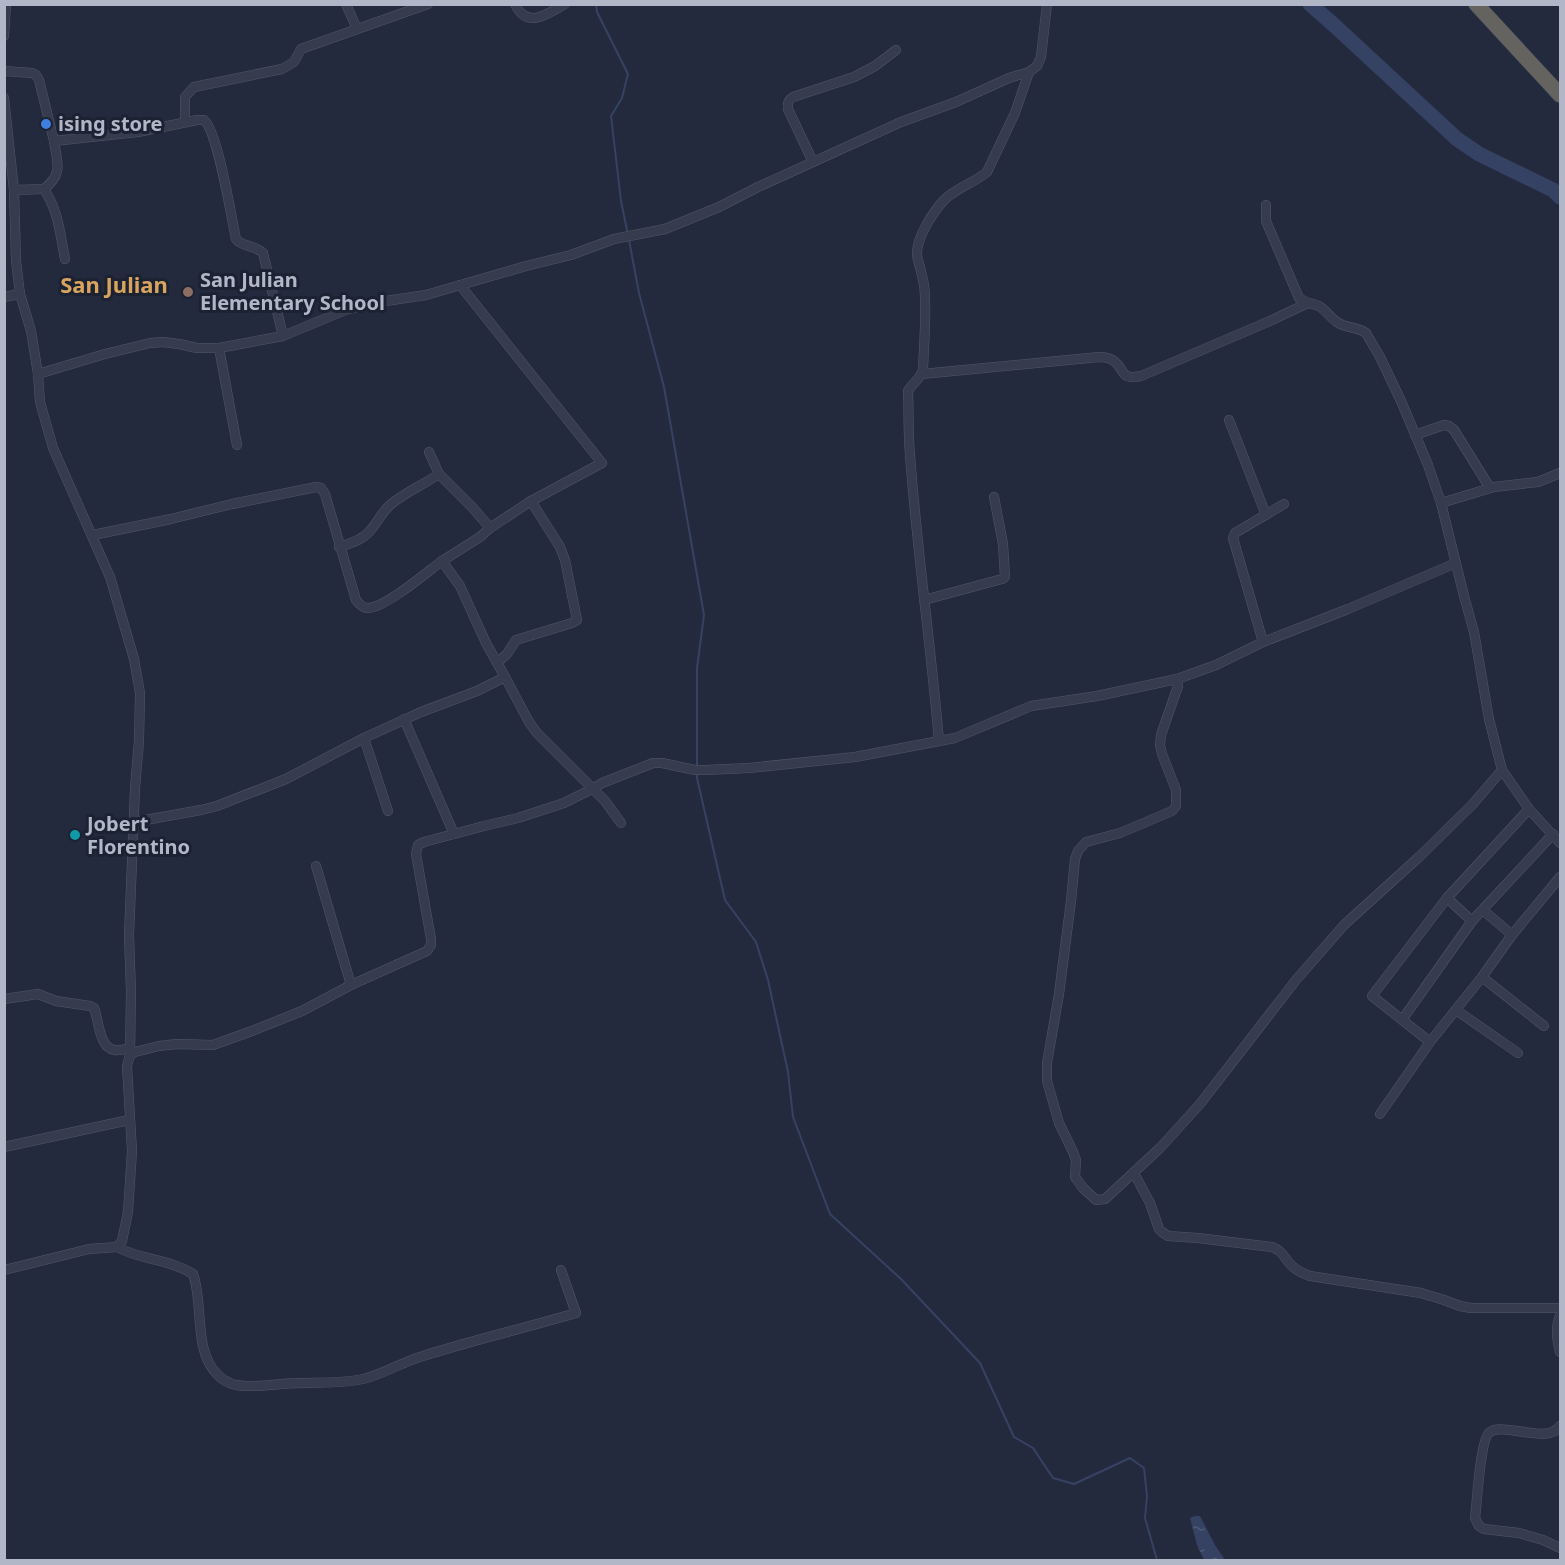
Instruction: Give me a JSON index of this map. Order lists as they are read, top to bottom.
{
  "districts": ["San Julian"],
  "places": ["ising store", "San Julian Elementary School", "Jobert Florentino"]
}
